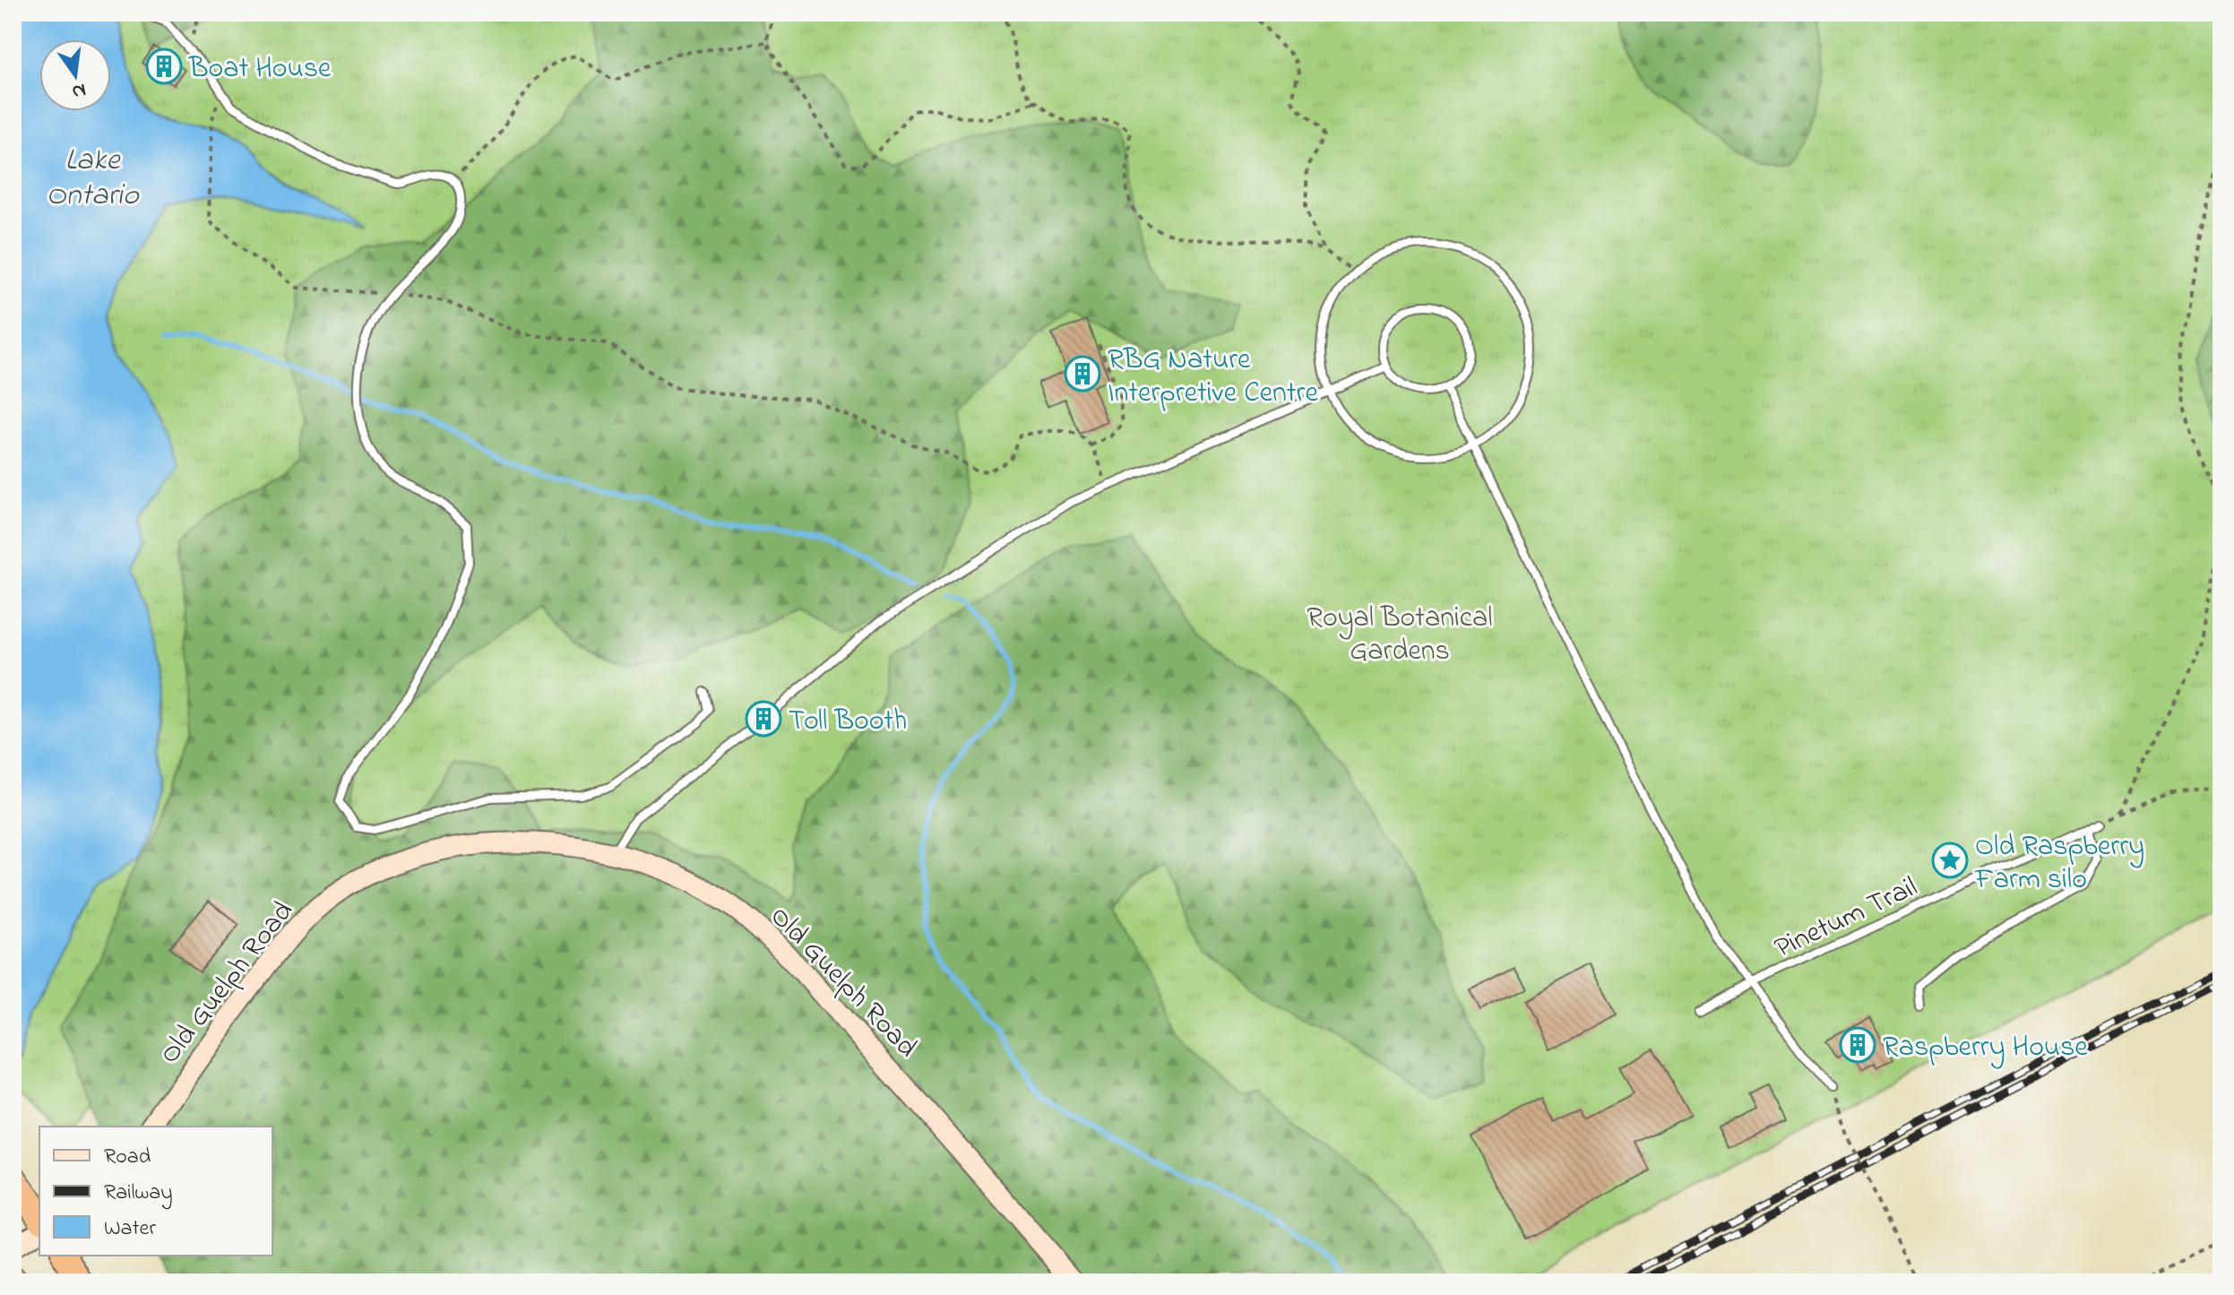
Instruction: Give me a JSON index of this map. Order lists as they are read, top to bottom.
{
  "streets": {
    "street": ["Old Guelph Road"],
    "lane": ["Pinetum Trail"]
  },
  "water": ["Lake Ontario"],
  "parks": ["Royal Botanical Gardens"],
  "places": {
    "building": [
      "Boat House",
      "RBG Nature Interpretive Centre",
      "Toll Booth",
      "Raspberry House"
    ],
    "place": ["Old Raspberry Farm silo"]
  },
  "legend": ["Road", "Railway", "Water"],
  "north": "bottom"
}
